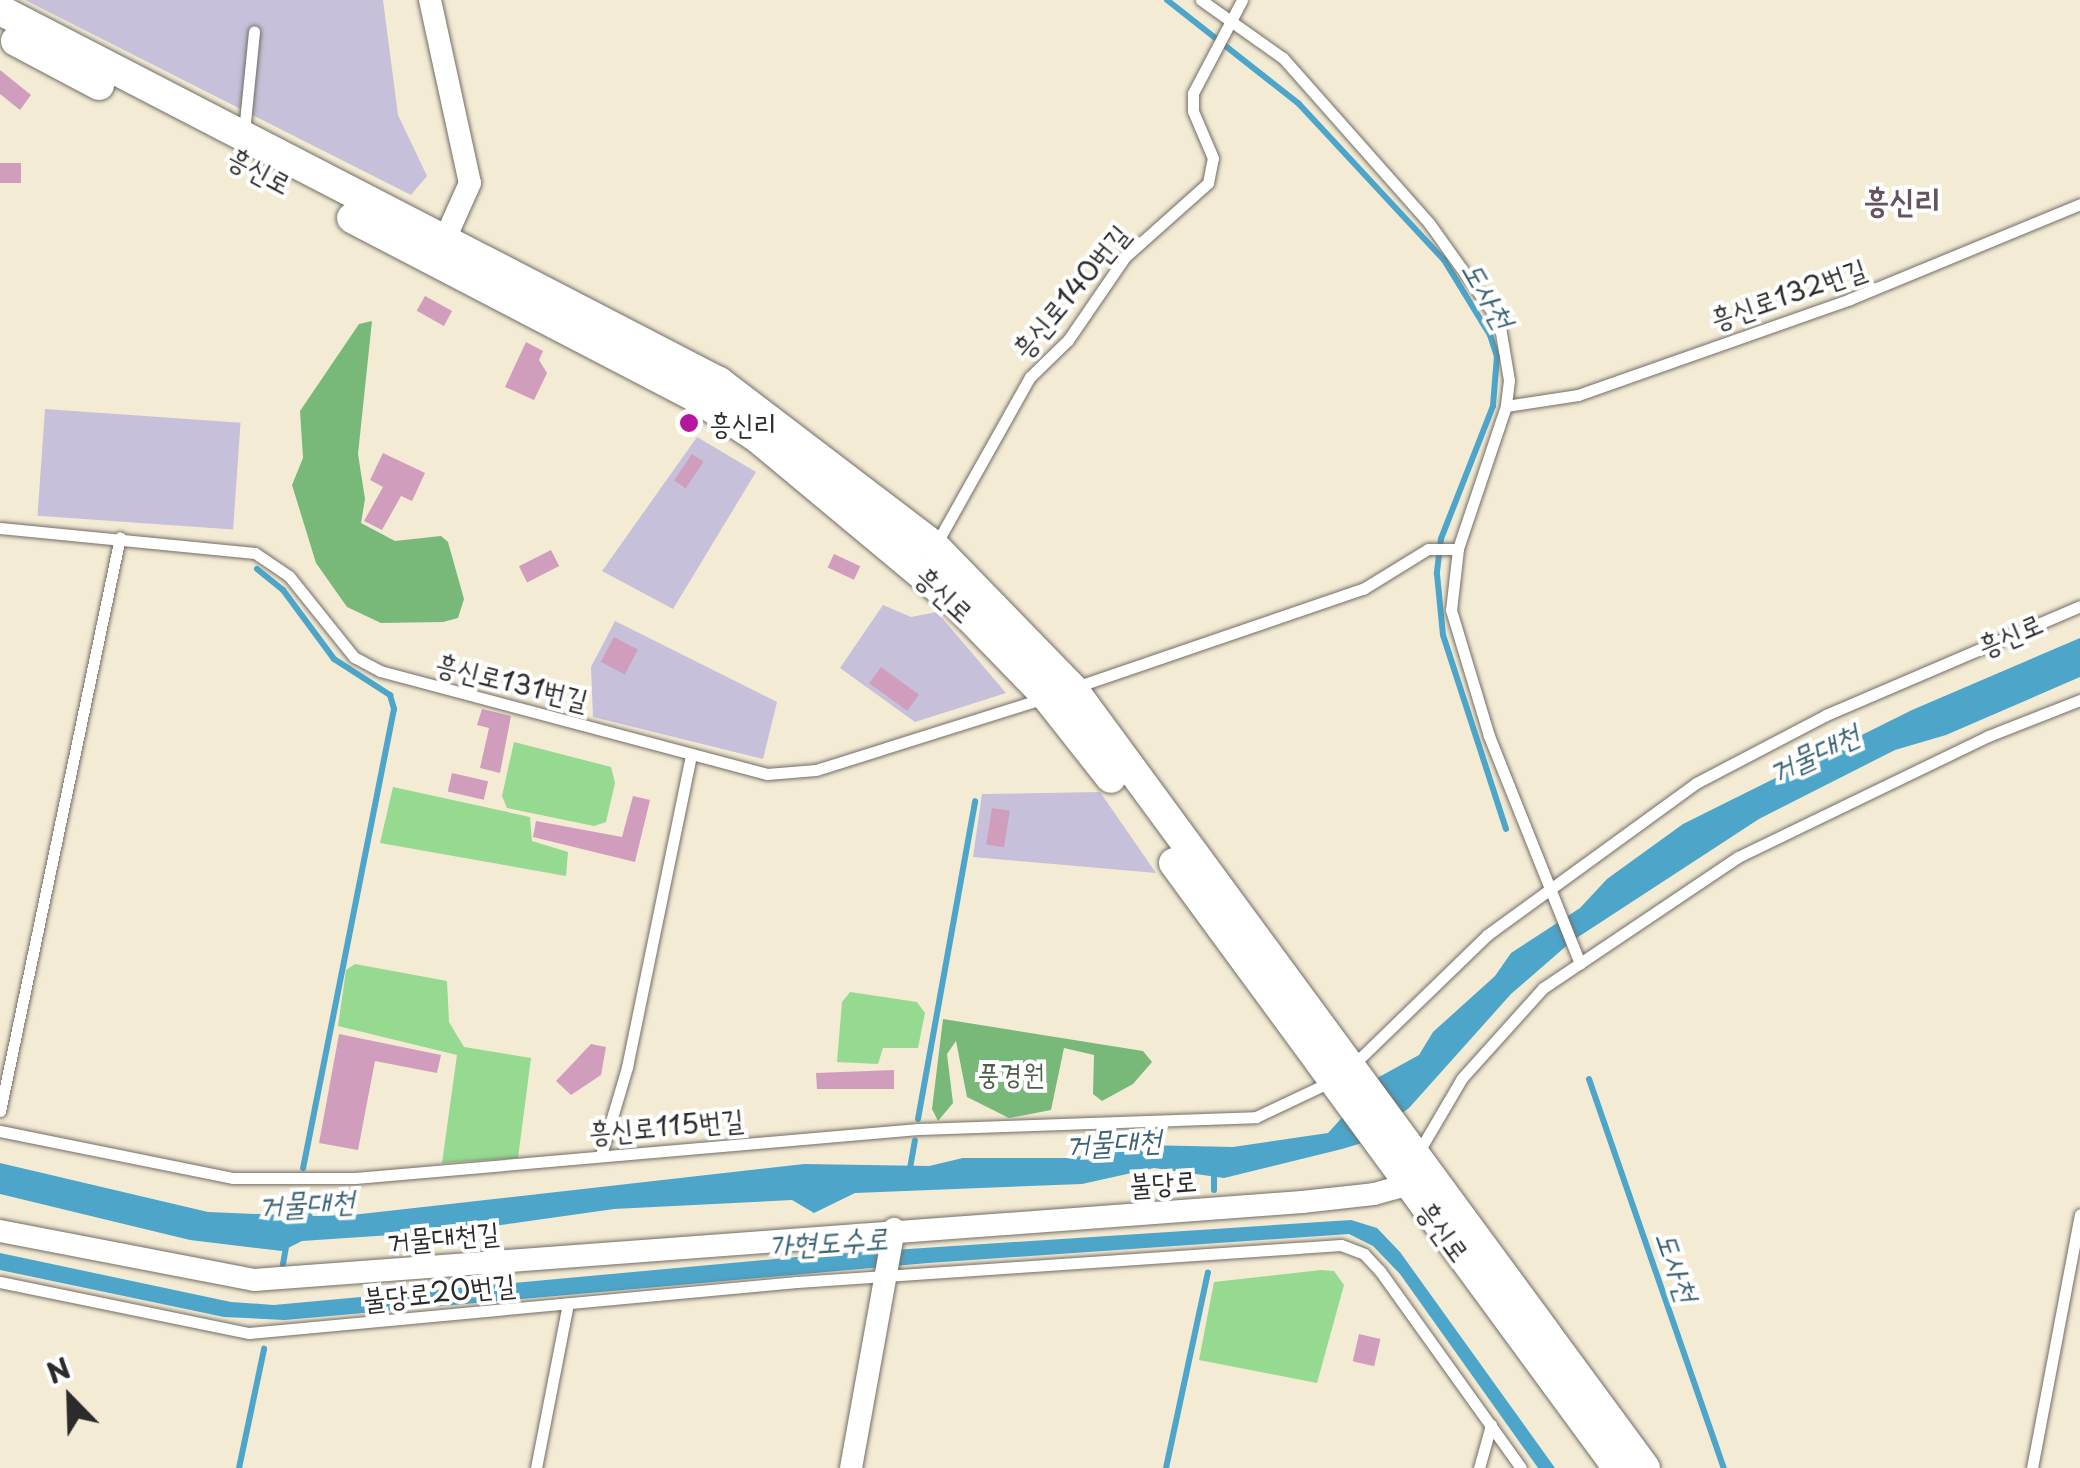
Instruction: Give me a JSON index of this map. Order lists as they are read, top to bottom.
{
  "streets": {
    "main road": ["흥신로"],
    "street": ["불당로", "거물대천길"],
    "lane": [
      "흥신로140번길",
      "흥신로132번길",
      "흥신로131번길",
      "흥신로115번길",
      "불당로20번길"
    ]
  },
  "crossings": [
    ["흥신로", "흥신로140번길"],
    ["흥신로", "흥신로131번길"],
    ["흥신로", "흥신로115번길"],
    ["흥신로", "불당로"],
    ["불당로", "거물대천길"]
  ],
  "districts": ["흥신리"],
  "water": ["도사천", "거물대천", "가현도수로"],
  "parks": ["풍경원"],
  "places": ["흥신리"],
  "north": "top left"
}
